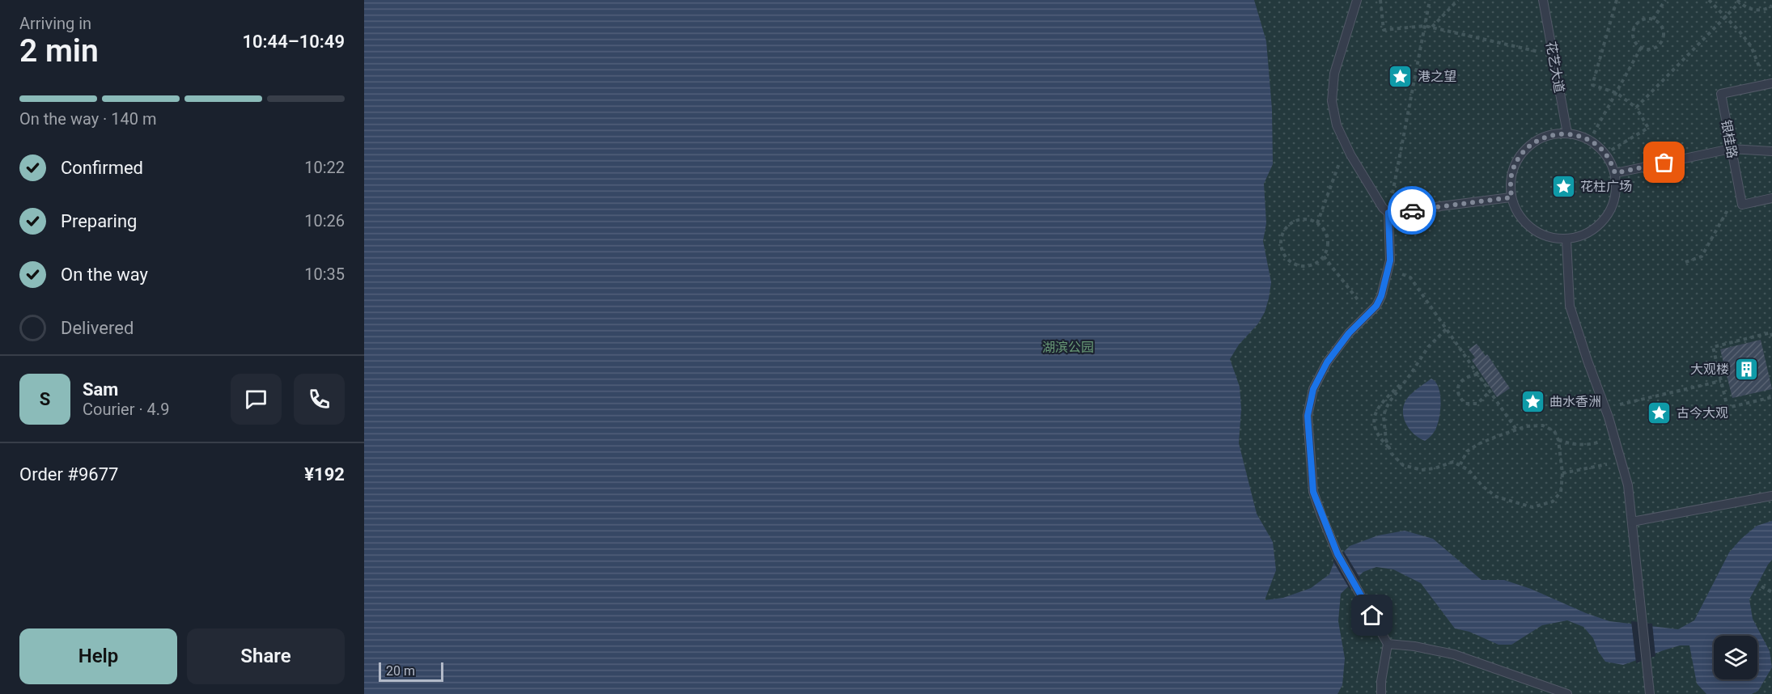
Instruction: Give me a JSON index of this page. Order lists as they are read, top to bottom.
{
  "streets": {
    "lane": ["花艺大道", "银桂路"]
  },
  "parks": ["湖滨公园"],
  "places": {
    "place": [
      "港之望",
      "花柱广场",
      "曲水香洲",
      "古今大观"
    ],
    "building": ["大观楼"]
  },
  "scale_bar": "20 m",
  "page": {
    "heading": ["2 min", "Arriving in", "10:44–10:49"],
    "panel": [
      "Sam",
      "Courier · 4.9",
      "Order #9677",
      "¥192"
    ],
    "bar": "On the way · 140 m",
    "list": [
      ["Confirmed", "10:22"],
      ["Preparing", "10:26"],
      ["On the way", "10:35"],
      "Delivered"
    ],
    "round": "S",
    "buttons": ["Help", "Share"],
    "scale": "20 m"
  }
}
